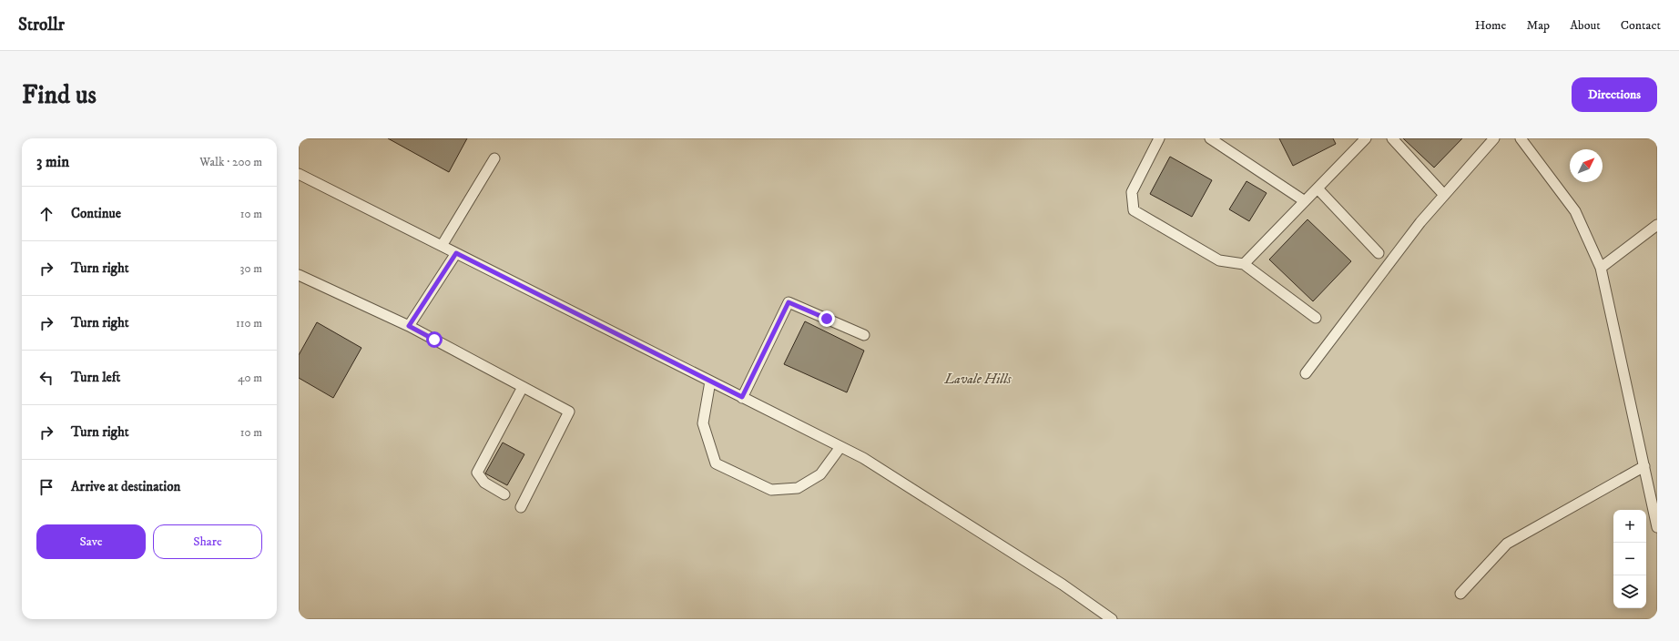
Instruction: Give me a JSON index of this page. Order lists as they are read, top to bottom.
{
  "parks": ["Lavale Hills"],
  "north": "top right",
  "page": {
    "header": "Strollr",
    "nav": [
      "Home",
      "Map",
      "About",
      "Contact"
    ],
    "buttons": [
      "Directions",
      ["Save", "Share"]
    ],
    "title": "Find us",
    "heading": ["3 min", "Walk · 200 m"],
    "list": [
      ["Continue", "10 m"],
      ["Turn right", "30 m"],
      ["Turn right", "110 m"],
      ["Turn left", "40 m"],
      ["Turn right", "10 m"],
      "Arrive at destination"
    ],
    "map_buttons": ["+", "−"]
  }
}
